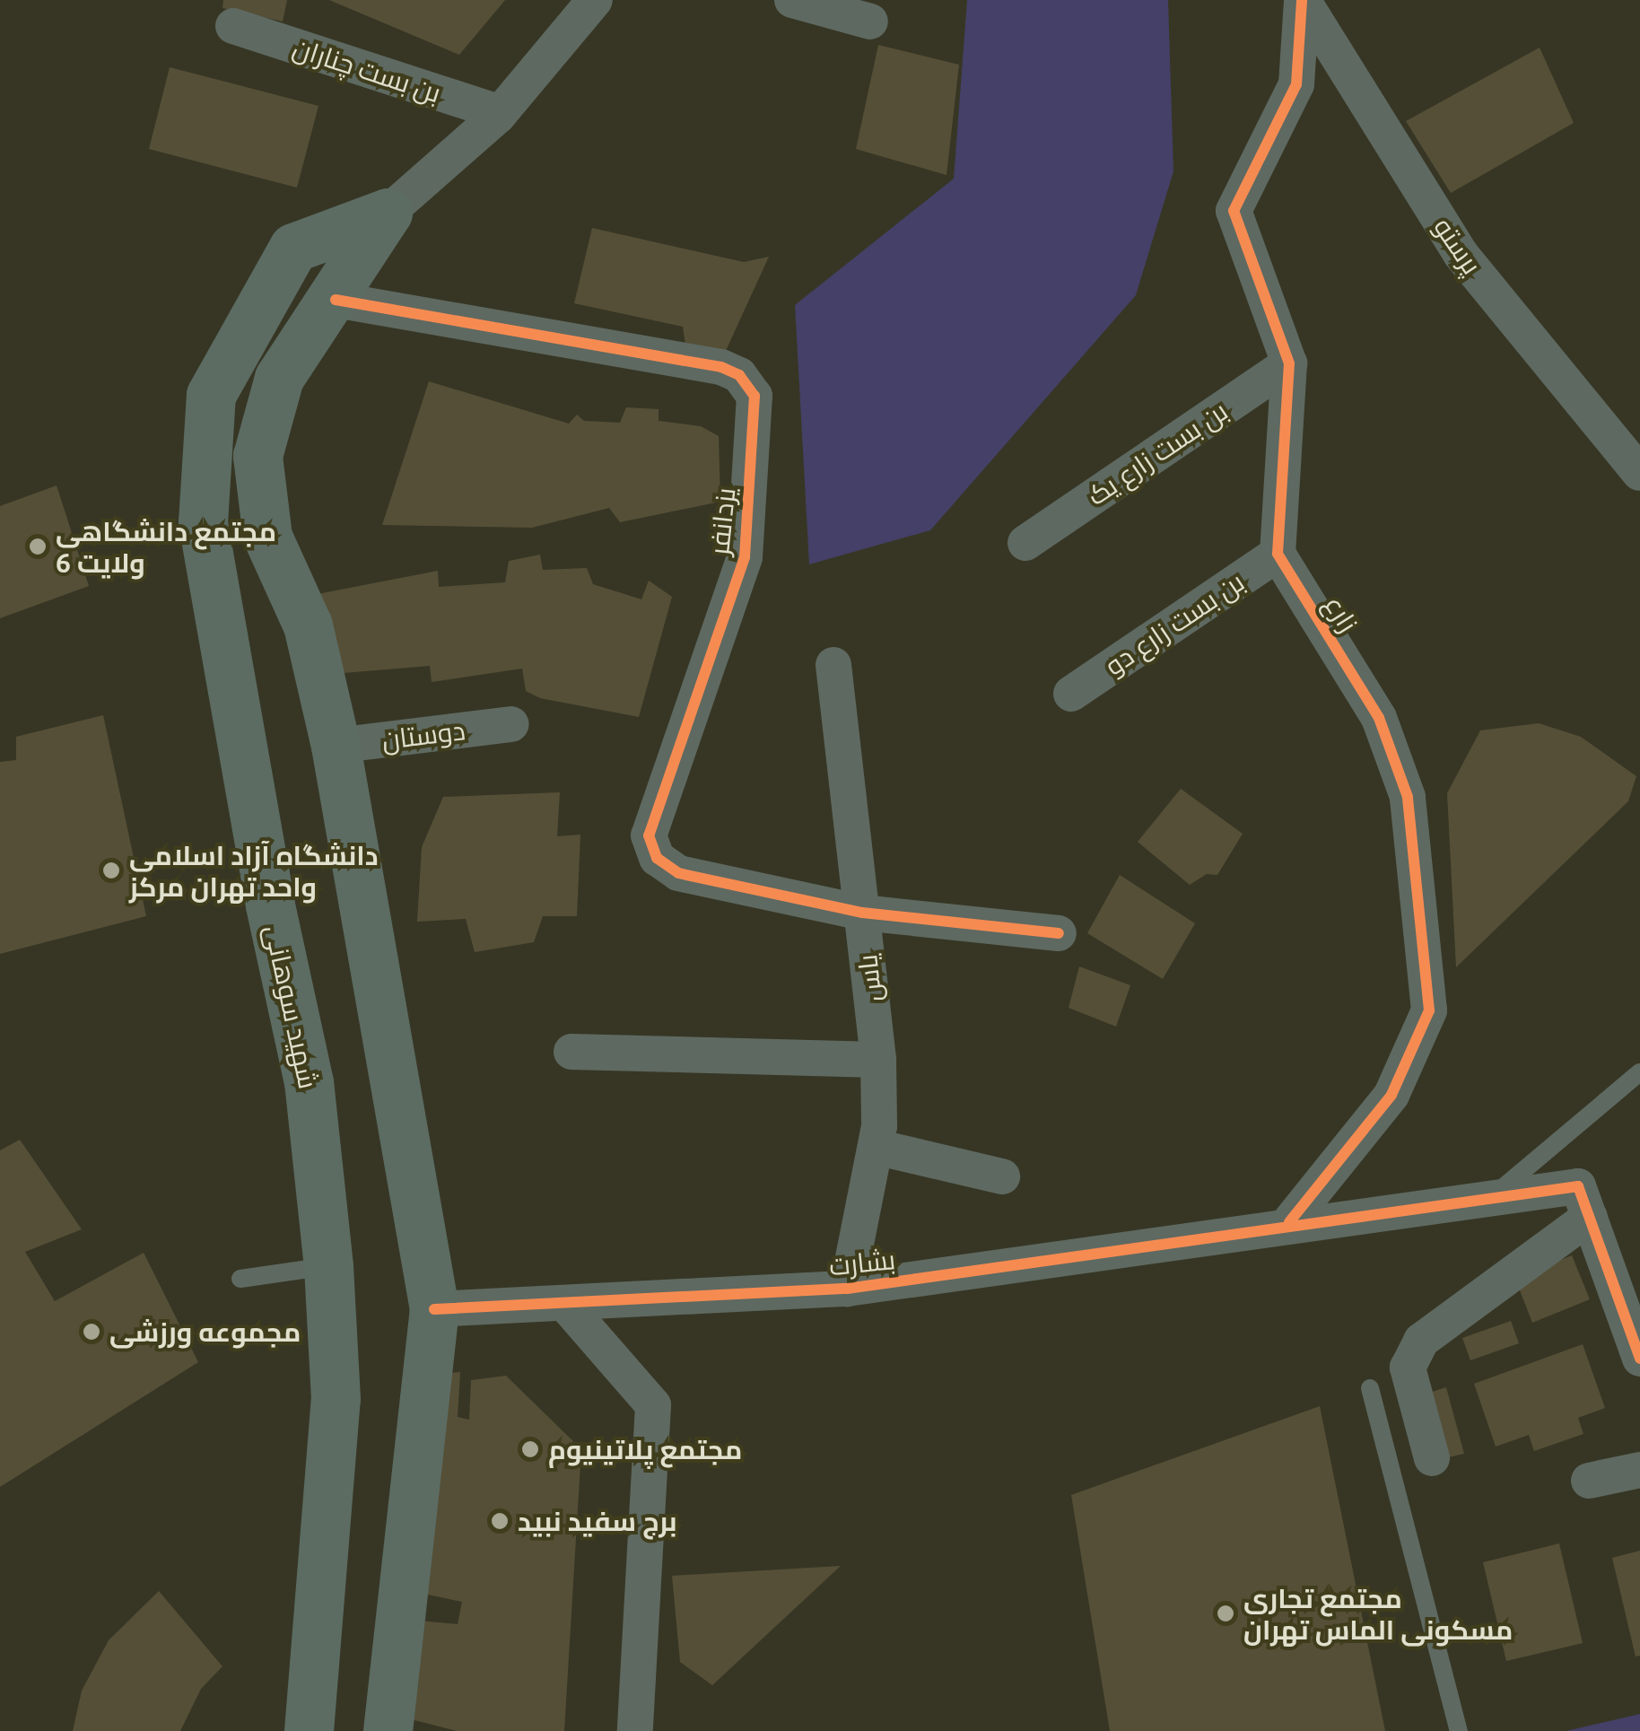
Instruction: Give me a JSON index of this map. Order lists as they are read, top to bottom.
{
  "streets": {
    "main road": ["شهید سوهانی"],
    "street": [
      "بن بست چناران",
      "پرستو",
      "بن بست زارع یک",
      "یزدانفر",
      "زارع",
      "بن بست زارع دو",
      "دوستان",
      "یاس",
      "بشارت"
    ]
  },
  "crossings": [
    ["بن بست چناران", "شهید سوهانی"],
    ["یزدانفر", "یاس"],
    ["یزدانفر", "شهید سوهانی"],
    ["زارع", "بن بست زارع دو"],
    ["زارع", "بشارت"],
    ["دوستان", "شهید سوهانی"],
    ["یاس", "بشارت"],
    ["شهید سوهانی", "بشارت"]
  ],
  "places": [
    "مجتمع دانشگاهی ولایت 6",
    "دانشگاه آزاد اسلامی واحد تهران مرکز",
    "مجموعه ورزشی",
    "مجتمع پلاتینیوم",
    "برج سفید نبید",
    "مجتمع تجاری مسکونی الماس تهران"
  ]
}
